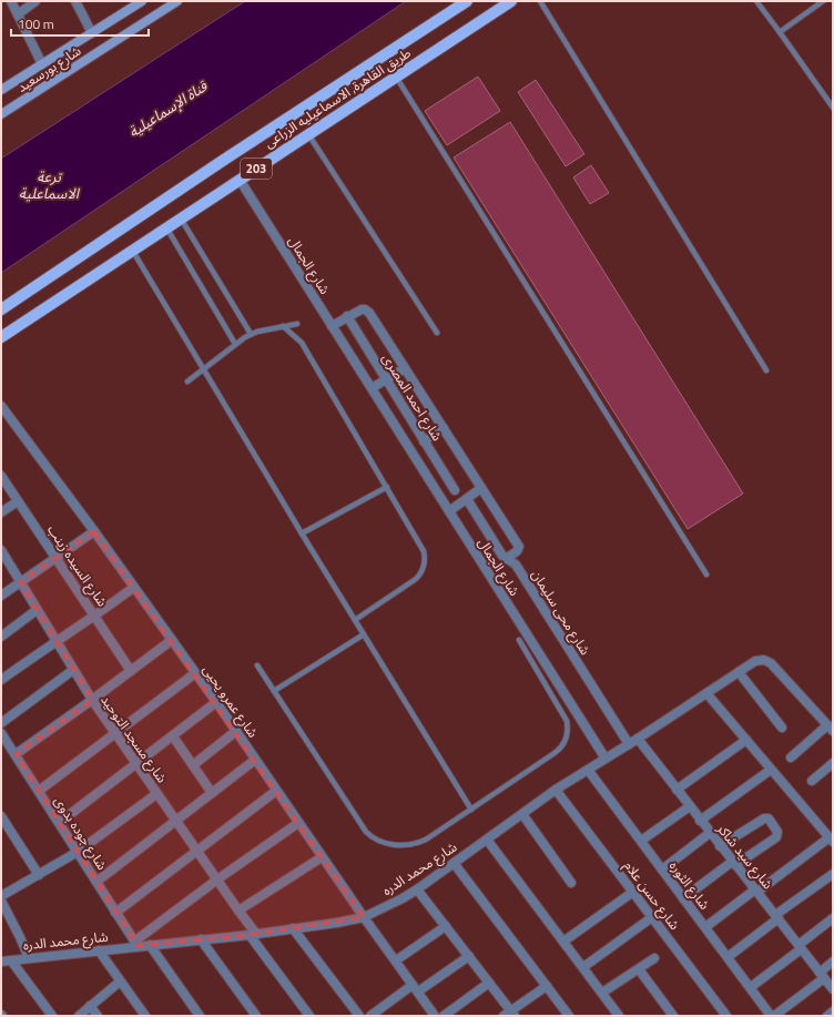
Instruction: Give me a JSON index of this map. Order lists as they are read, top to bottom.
{
  "streets": {
    "main road": ["شارع بورسعيد", "طريق القاهرة, الاسماعيليه الزراعى", "203"],
    "street": [
      "شارع الجمال",
      "شارع احمد المصرى",
      "شارع السيده زينب",
      "شارع محى سليمان",
      "شارع عمرو يحيى",
      "شارع مسجد التوحيد",
      "شارع جوده بدوى",
      "شارع سيد شاكر",
      "شارع محمد الدره",
      "شارع الثوره",
      "شارع حسن علام"
    ]
  },
  "crossings": [
    ["طريق القاهرة, الاسماعيليه الزراعى", "شارع الجمال"],
    ["شارع الجمال", "شارع محمد الدره"],
    ["شارع محى سليمان", "شارع محمد الدره"],
    ["شارع عمرو يحيى", "شارع محمد الدره"],
    ["شارع مسجد التوحيد", "شارع محمد الدره"],
    ["شارع جوده بدوى", "شارع محمد الدره"],
    ["شارع سيد شاكر", "شارع محمد الدره"],
    ["شارع محمد الدره", "شارع الثوره"],
    ["شارع محمد الدره", "شارع حسن علام"]
  ],
  "water": ["قناة الإسماعيلية", "ترعة الاسماعلية"],
  "scale_bar": "100 m"
}
